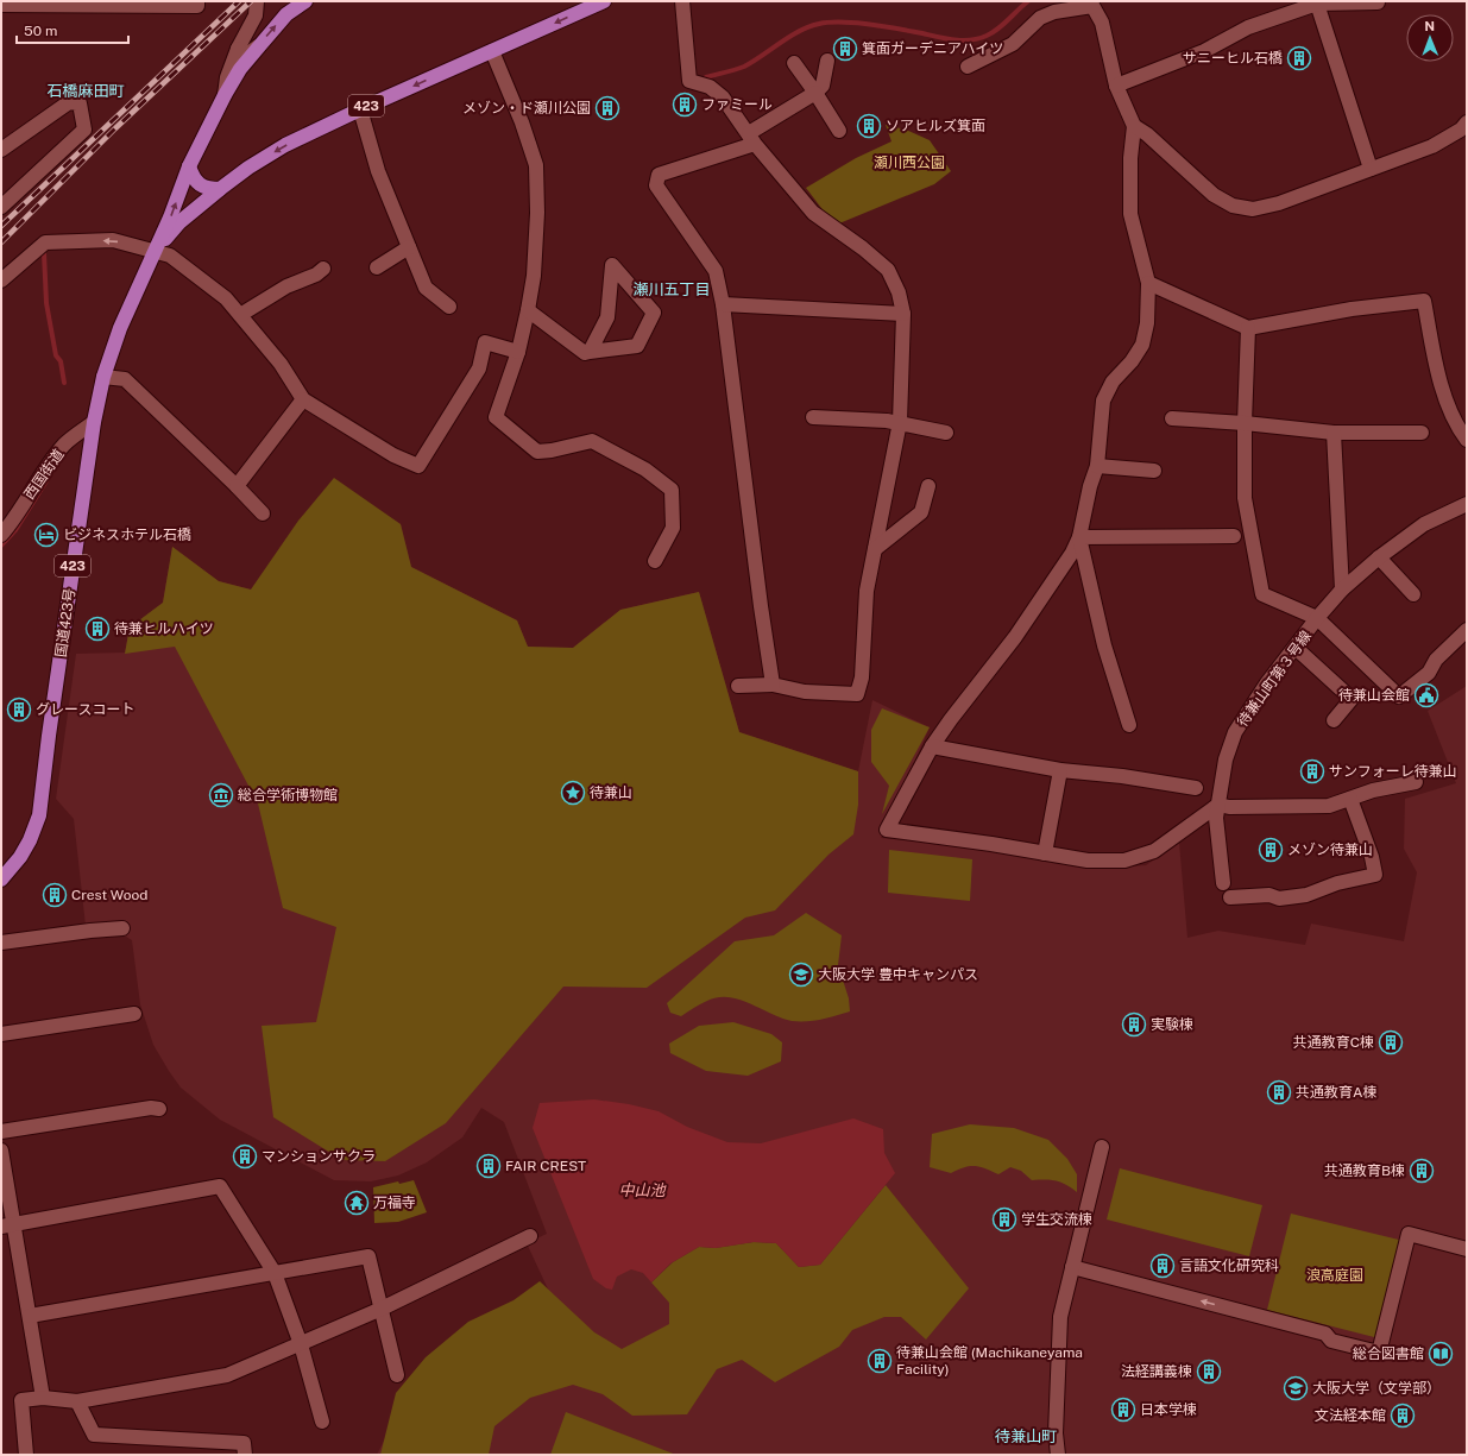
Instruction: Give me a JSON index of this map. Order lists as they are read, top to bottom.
{
  "streets": {
    "highway": ["423", "国道423号"],
    "street": ["西国街道", "待兼山町第３号線"]
  },
  "crossings": [
    ["423", "国道423号"],
    ["西国街道", "国道423号"]
  ],
  "districts": ["石橋麻田町", "瀬川五丁目", "待兼山町"],
  "water": ["中山池"],
  "parks": ["瀬川西公園", "浪高庭園"],
  "places": {
    "building": [
      "箕面ガーデニアハイツ",
      "サニーヒル石橋",
      "ファミール",
      "メゾン・ド瀬川公園",
      "ソアヒルズ箕面",
      "待兼ヒルハイツ",
      "グレースコート",
      "サンフォーレ待兼山",
      "メゾン待兼山",
      "Crest Wood",
      "実験棟",
      "共通教育C棟",
      "共通教育A棟",
      "マンションサクラ",
      "FAIR CREST",
      "共通教育B棟",
      "学生交流棟",
      "言語文化研究科",
      "待兼山会館 (Machikaneyama Facility)",
      "法経講義棟",
      "日本学棟",
      "文法経本館"
    ],
    "hotel": ["ビジネスホテル石橋"],
    "public building": ["待兼山会館"],
    "place": ["待兼山"],
    "museum": ["総合学術博物館"],
    "school or university": ["大阪大学 豊中キャンパス", "大阪大学（文学部）"],
    "temple": ["万福寺"],
    "library": ["総合図書館"]
  },
  "scale_bar": "50 m",
  "north": "top"
}
